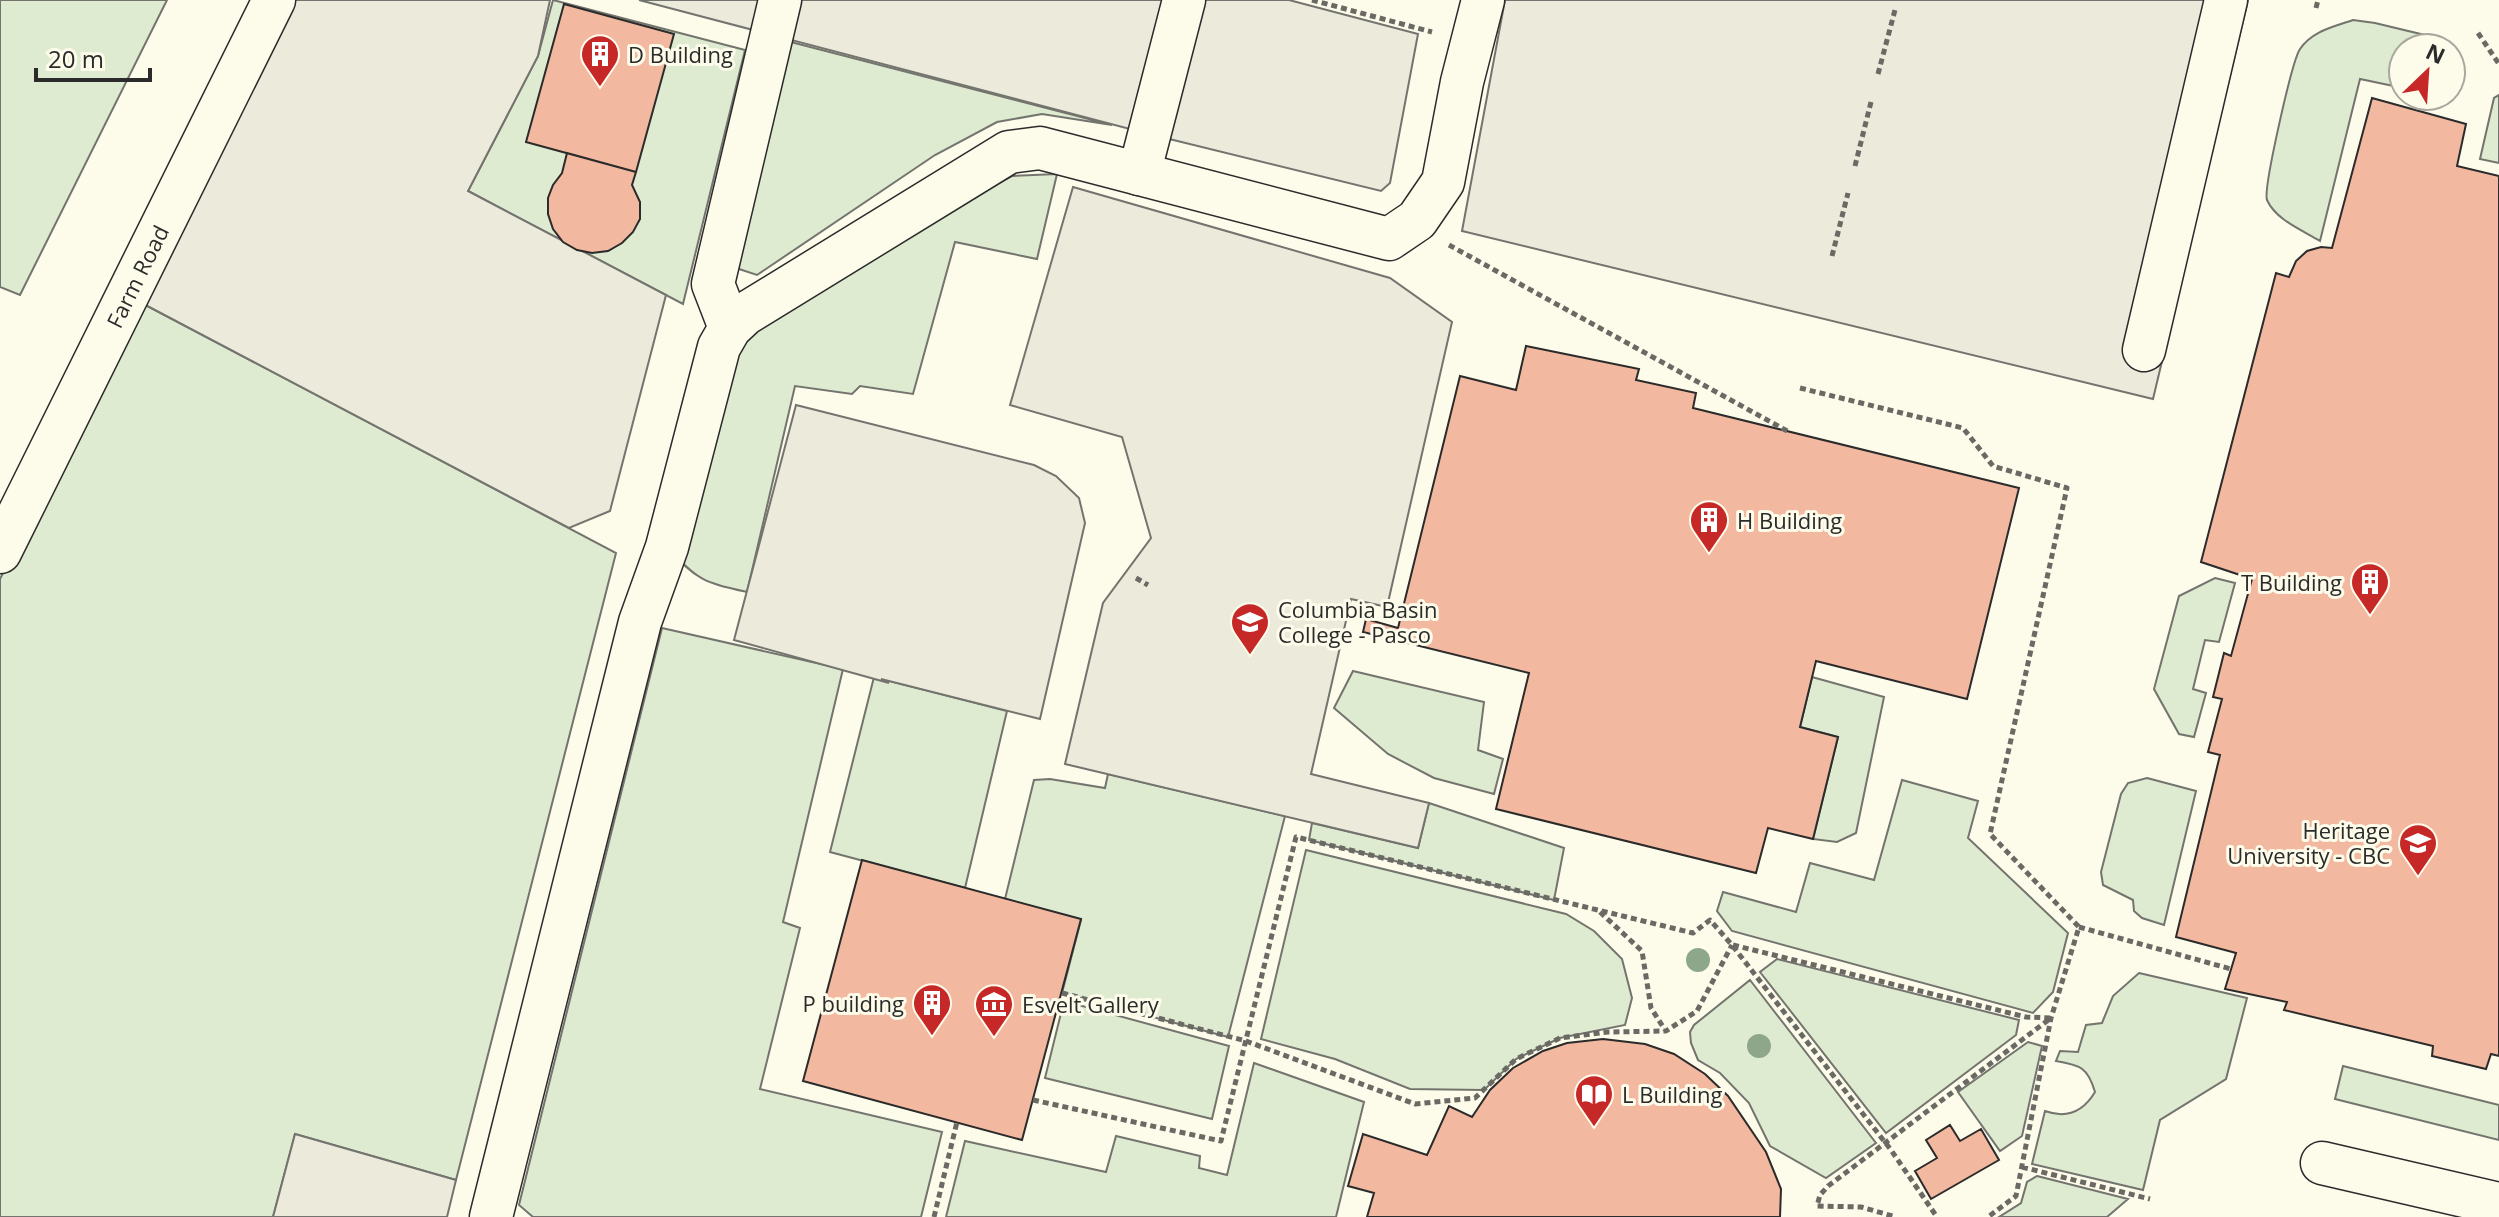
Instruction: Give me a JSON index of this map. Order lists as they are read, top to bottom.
{
  "streets": {
    "street": ["Farm Road"]
  },
  "places": {
    "building": [
      "D Building",
      "H Building",
      "T Building",
      "P building"
    ],
    "school or university": ["Columbia Basin College - Pasco", "Heritage University - CBC"],
    "museum": ["Esvelt Gallery"],
    "library": ["L Building"]
  },
  "scale_bar": "20 m",
  "north": "top right"
}
